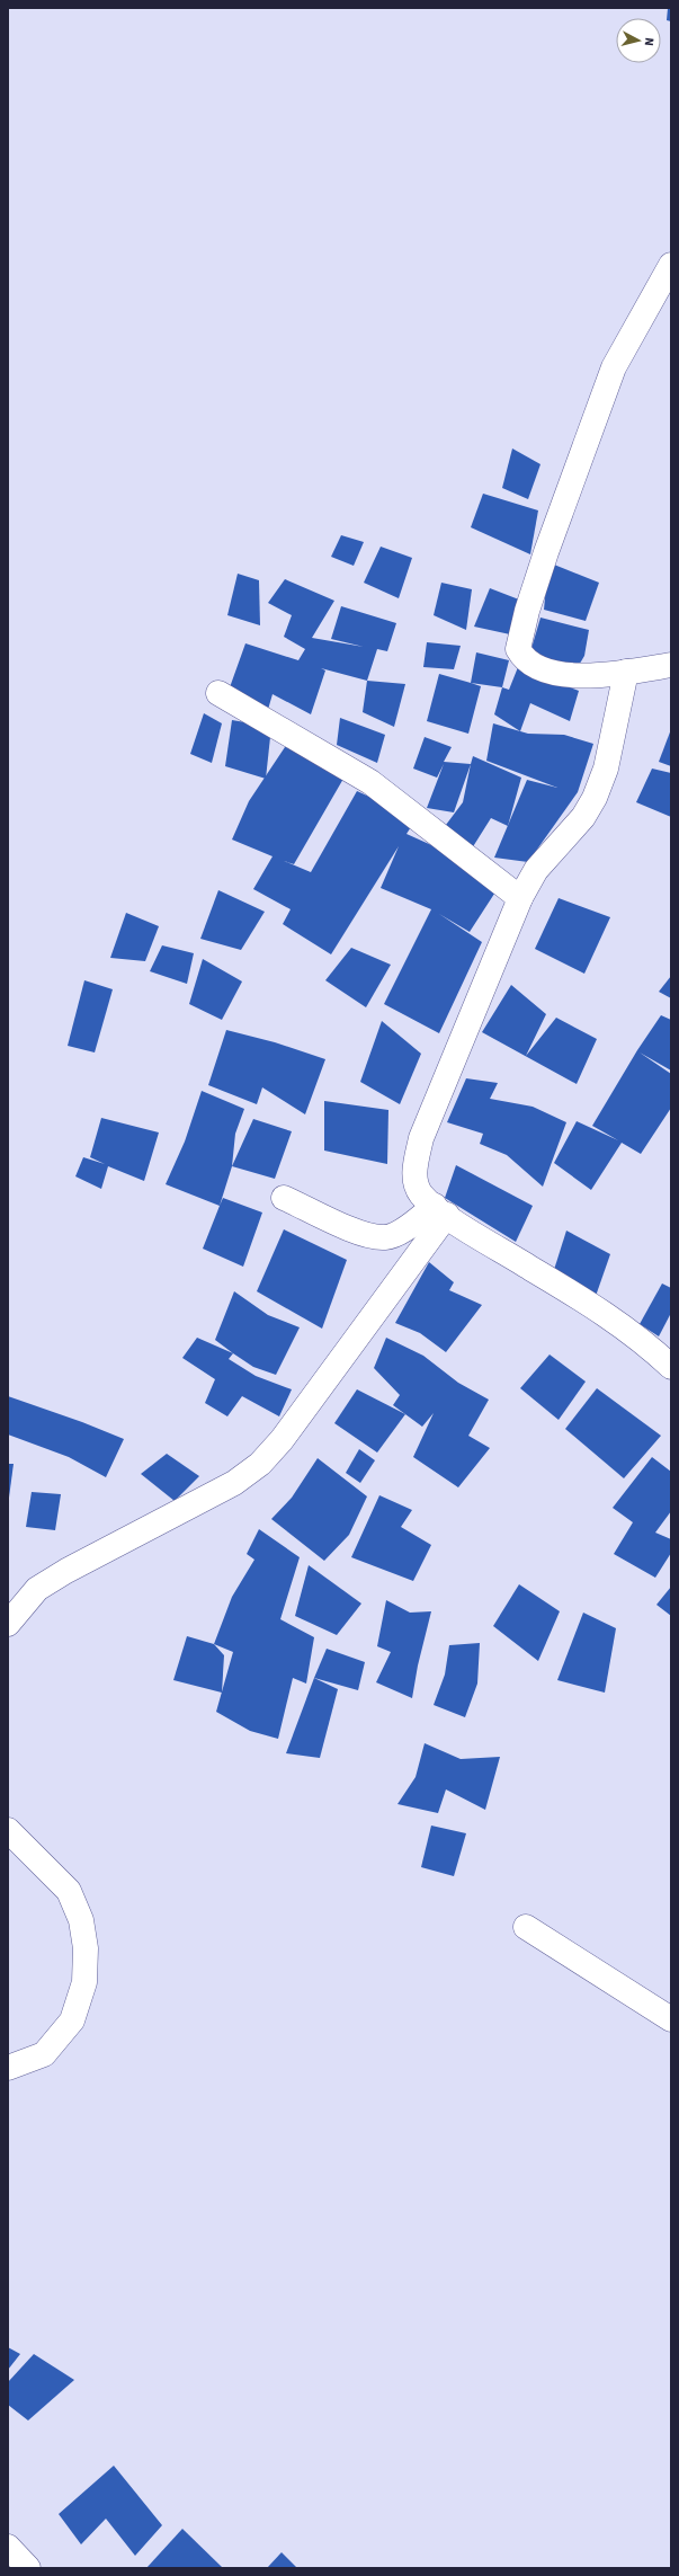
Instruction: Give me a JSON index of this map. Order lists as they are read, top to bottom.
{
  "north": "right"
}
